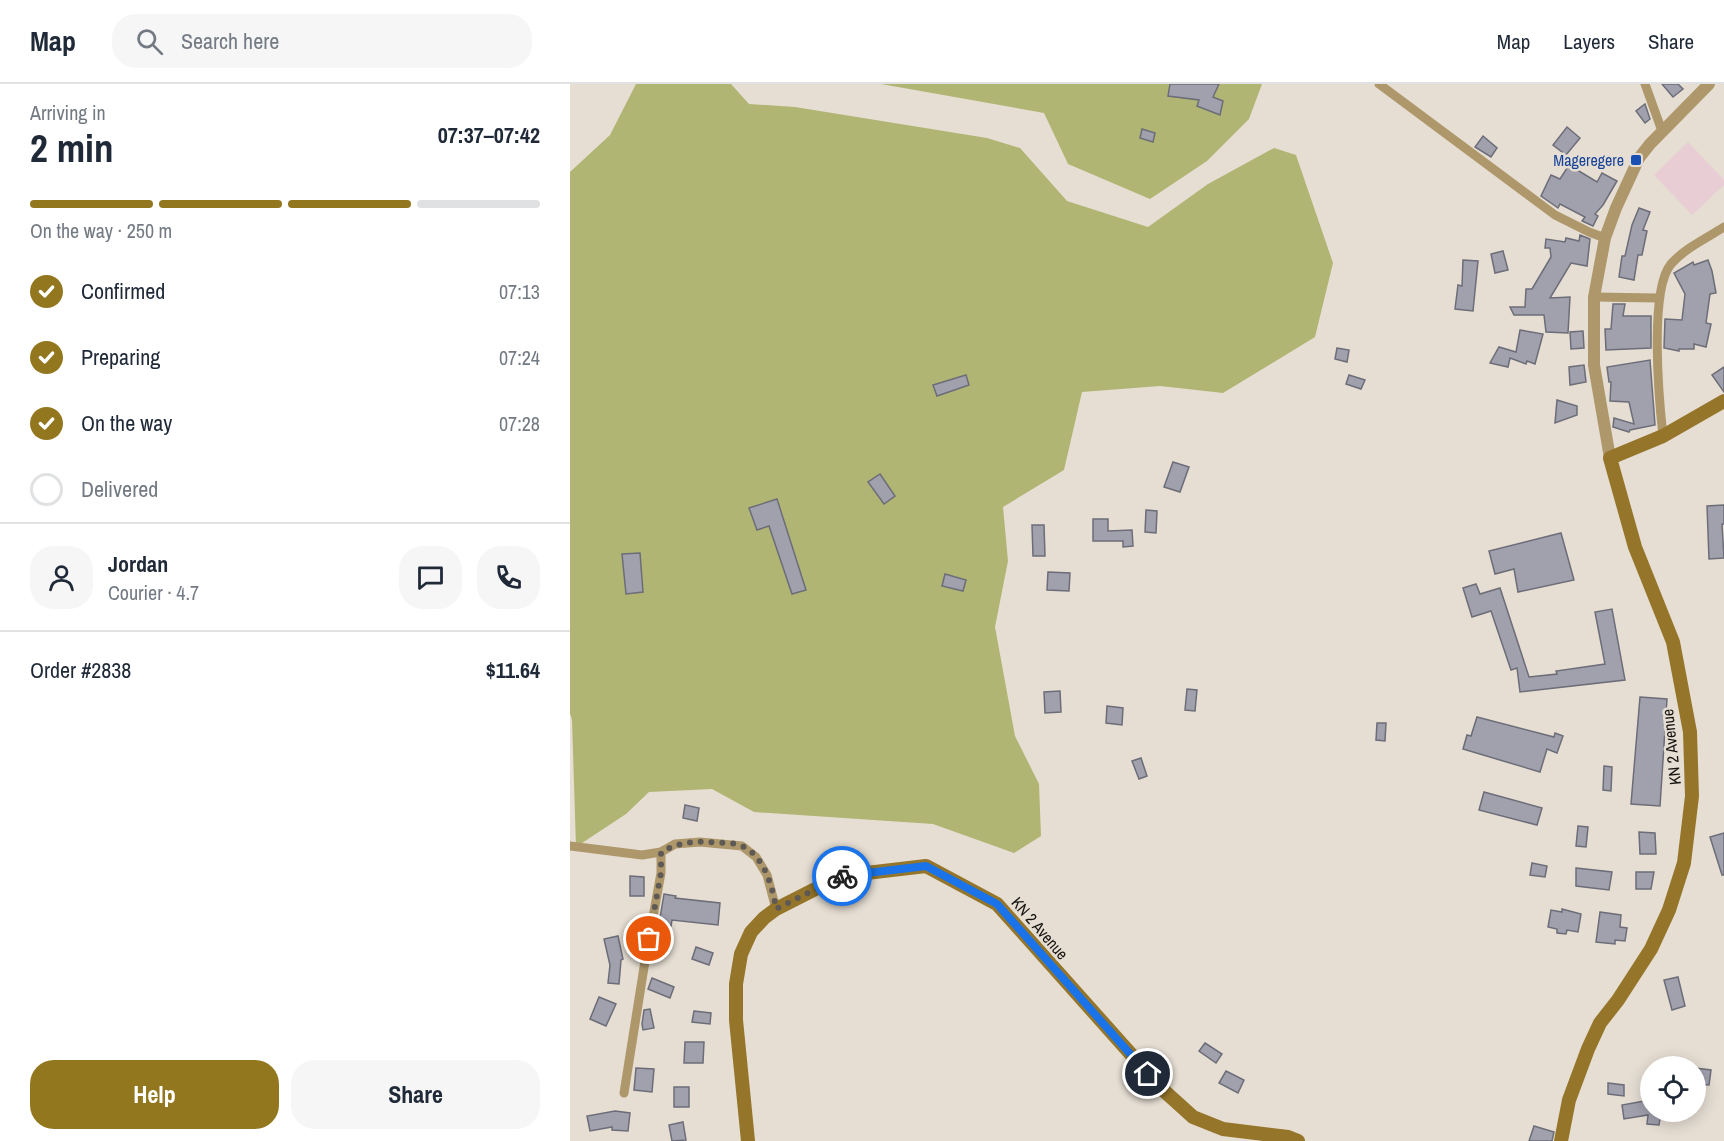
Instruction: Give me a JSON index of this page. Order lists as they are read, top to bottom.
{
  "streets": {
    "main road": ["KN 2 Avenue"]
  },
  "places": {
    "transit": ["Mageregere"]
  },
  "page": {
    "header": "Map",
    "search": "Search here",
    "nav": ["Map", "Layers", "Share"],
    "heading": ["2 min", "Arriving in", "07:37–07:42"],
    "panel": [
      "Jordan",
      "Courier · 4.7",
      "Order #2838",
      "$11.64"
    ],
    "bar": "On the way · 250 m",
    "list": [
      ["Confirmed", "07:13"],
      ["Preparing", "07:24"],
      ["On the way", "07:28"],
      "Delivered"
    ],
    "buttons": ["Help", "Share"]
  }
}
